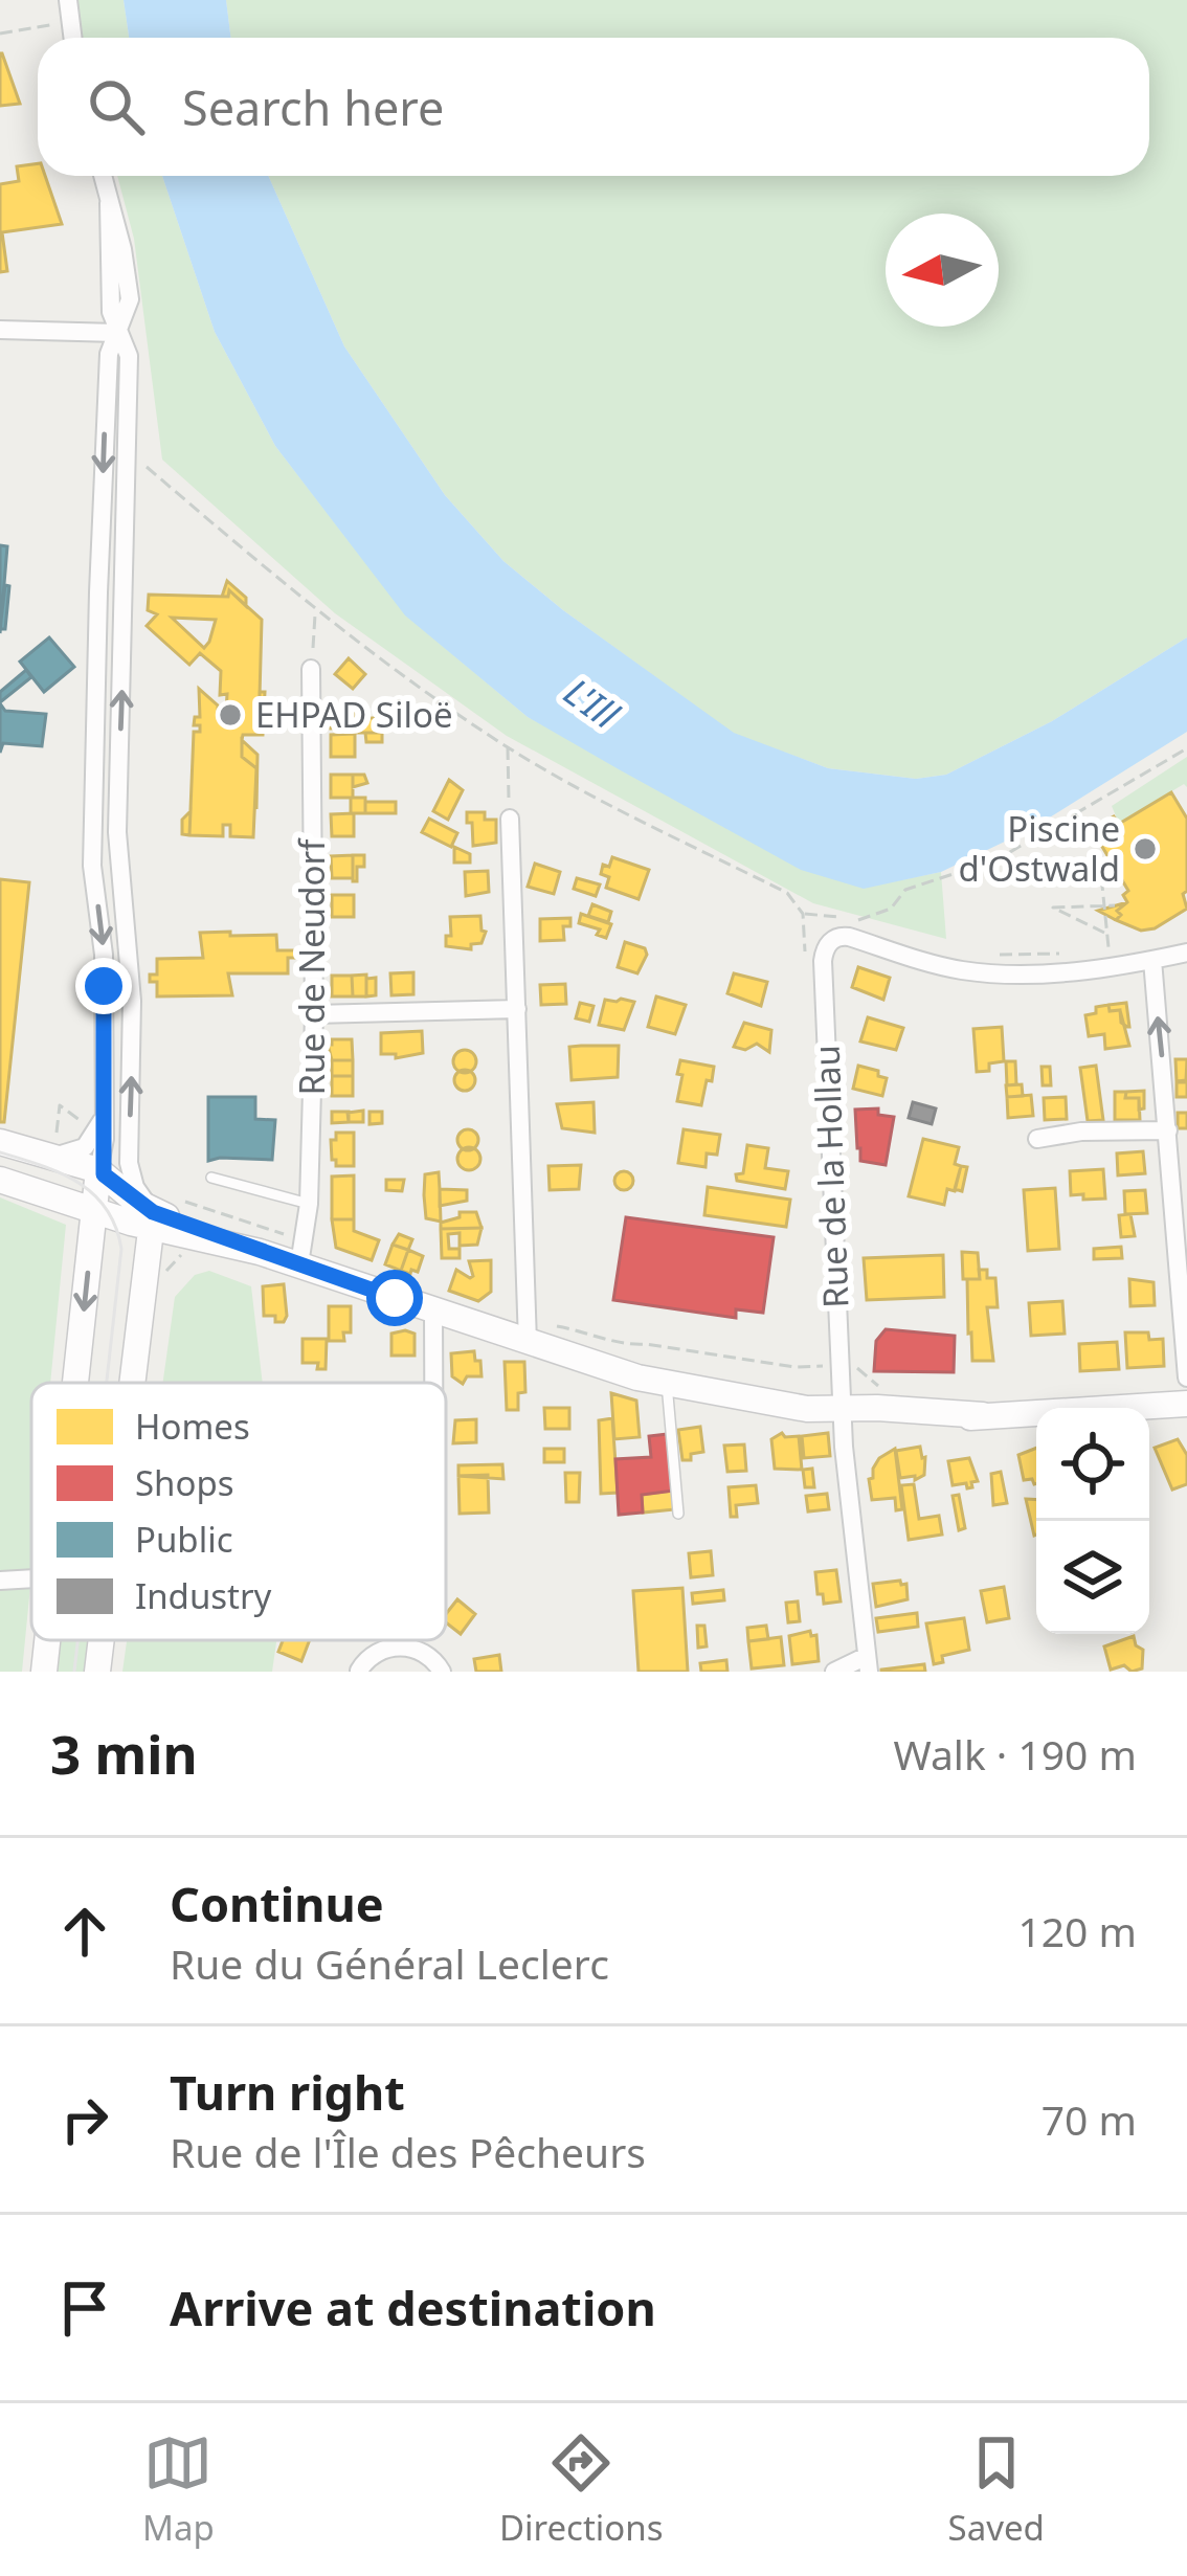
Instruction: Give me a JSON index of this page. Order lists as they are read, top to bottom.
{
  "streets": {
    "street": ["Rue de Neudorf", "Rue de la Hollau"]
  },
  "water": ["L'Ill"],
  "places": ["EHPAD Siloë", "Piscine d'Ostwald"],
  "legend": [
    "Homes",
    "Shops",
    "Public",
    "Industry"
  ],
  "north": "left",
  "page": {
    "search": "Search here",
    "heading": ["3 min", "Walk · 190 m"],
    "list": [
      ["Continue", "Rue du Général Leclerc", "120 m"],
      ["Turn right", "Rue de l'Île des Pêcheurs", "70 m"],
      "Arrive at destination"
    ],
    "nav": ["Map", "Directions", "Saved"]
  }
}
